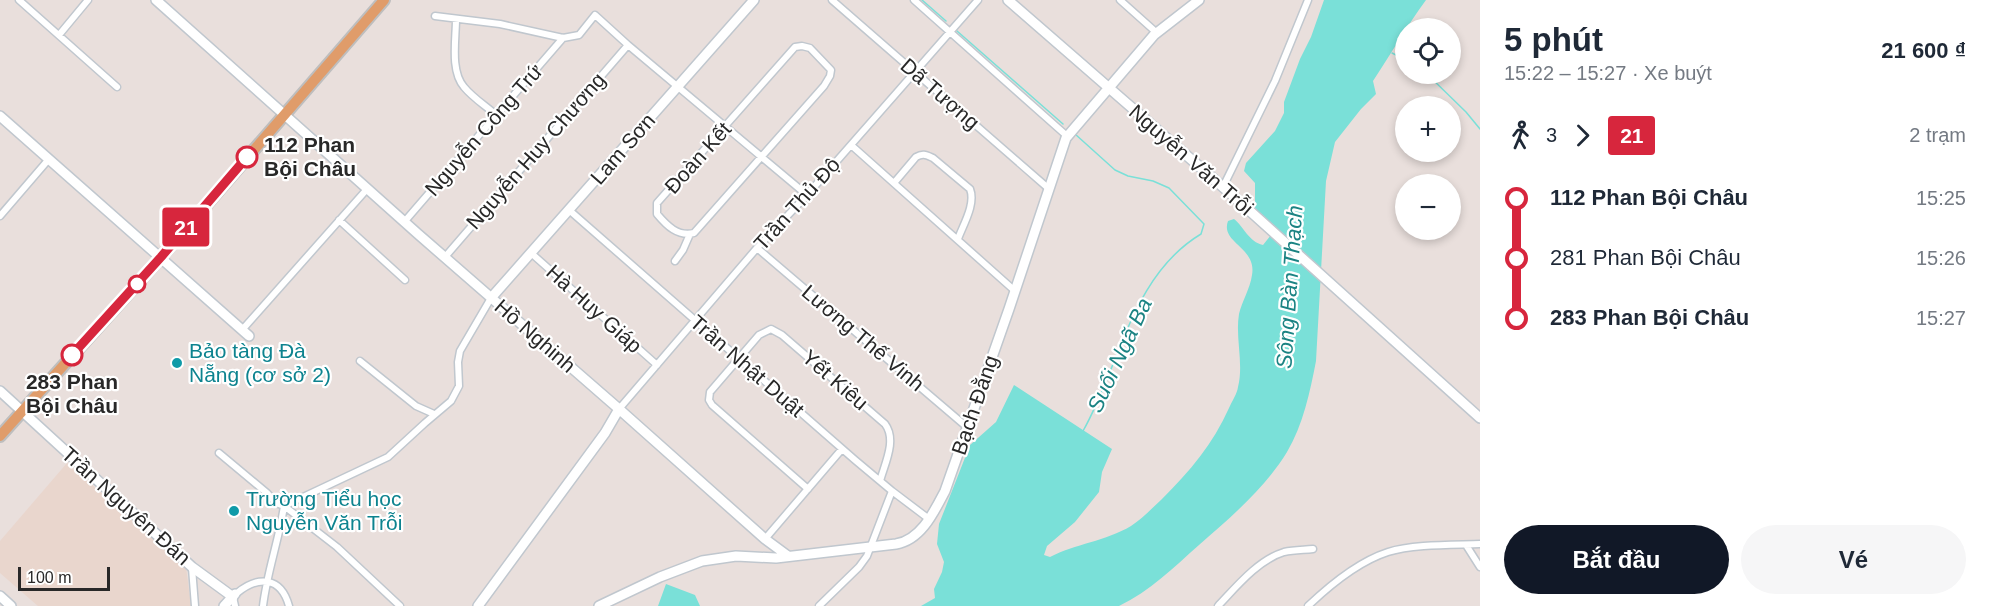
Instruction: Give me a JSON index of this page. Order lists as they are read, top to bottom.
{
  "streets": {
    "street": [
      "Dã Tượng",
      "Nguyễn Công Trứ",
      "Lam Sơn",
      "Nguyễn Huy Chương",
      "Đoàn Kết",
      "Nguyễn Văn Trỗi",
      "Trần Thủ Độ",
      "Hà Huy Giáp",
      "Hồ Nghinh",
      "Lương Thế Vinh",
      "Trần Nhật Duật",
      "Yết Kiêu",
      "Bạch Đằng",
      "Trần Nguyên Đán"
    ]
  },
  "crossings": [
    ["Dã Tượng", "Trần Thủ Độ"],
    ["Dã Tượng", "Bạch Đằng"],
    ["Nguyễn Công Trứ", "Hồ Nghinh"],
    ["Lam Sơn", "Hà Huy Giáp"],
    ["Lam Sơn", "Hồ Nghinh"],
    ["Lam Sơn", "Trần Nhật Duật"],
    ["Nguyễn Huy Chương", "Hồ Nghinh"],
    ["Nguyễn Văn Trỗi", "Bạch Đằng"],
    ["Trần Thủ Độ", "Hà Huy Giáp"],
    ["Trần Thủ Độ", "Hồ Nghinh"],
    ["Trần Thủ Độ", "Lương Thế Vinh"],
    ["Trần Thủ Độ", "Trần Nhật Duật"],
    ["Hồ Nghinh", "Bạch Đằng"],
    ["Lương Thế Vinh", "Bạch Đằng"],
    ["Trần Nhật Duật", "Yết Kiêu"],
    ["Trần Nhật Duật", "Bạch Đằng"]
  ],
  "water": ["Sông Bàn Thạch", "Suối Ngã Ba"],
  "places": [
    "112 Phan Bội Châu",
    "283 Phan Bội Châu",
    "Bảo tàng Đà Nẵng (cơ sở 2)",
    "Trường Tiểu học Nguyễn Văn Trỗi"
  ],
  "lines": ["bus line 21"],
  "scale_bar": "100 m",
  "page": {
    "on_map": "21",
    "heading": ["5 phút", "15:22 – 15:27 · Xe buýt", "21 600 ₫"],
    "map_buttons": ["+", "−"],
    "legs": ["3", "21", "2 trạm"],
    "list": [
      {
        "name": "112 Phan Bội Châu",
        "value": "15:25"
      },
      {
        "name": "281 Phan Bội Châu",
        "value": "15:26"
      },
      {
        "name": "283 Phan Bội Châu",
        "value": "15:27"
      }
    ],
    "buttons": ["Bắt đầu", "Vé"],
    "scale": "100 m"
  }
}
